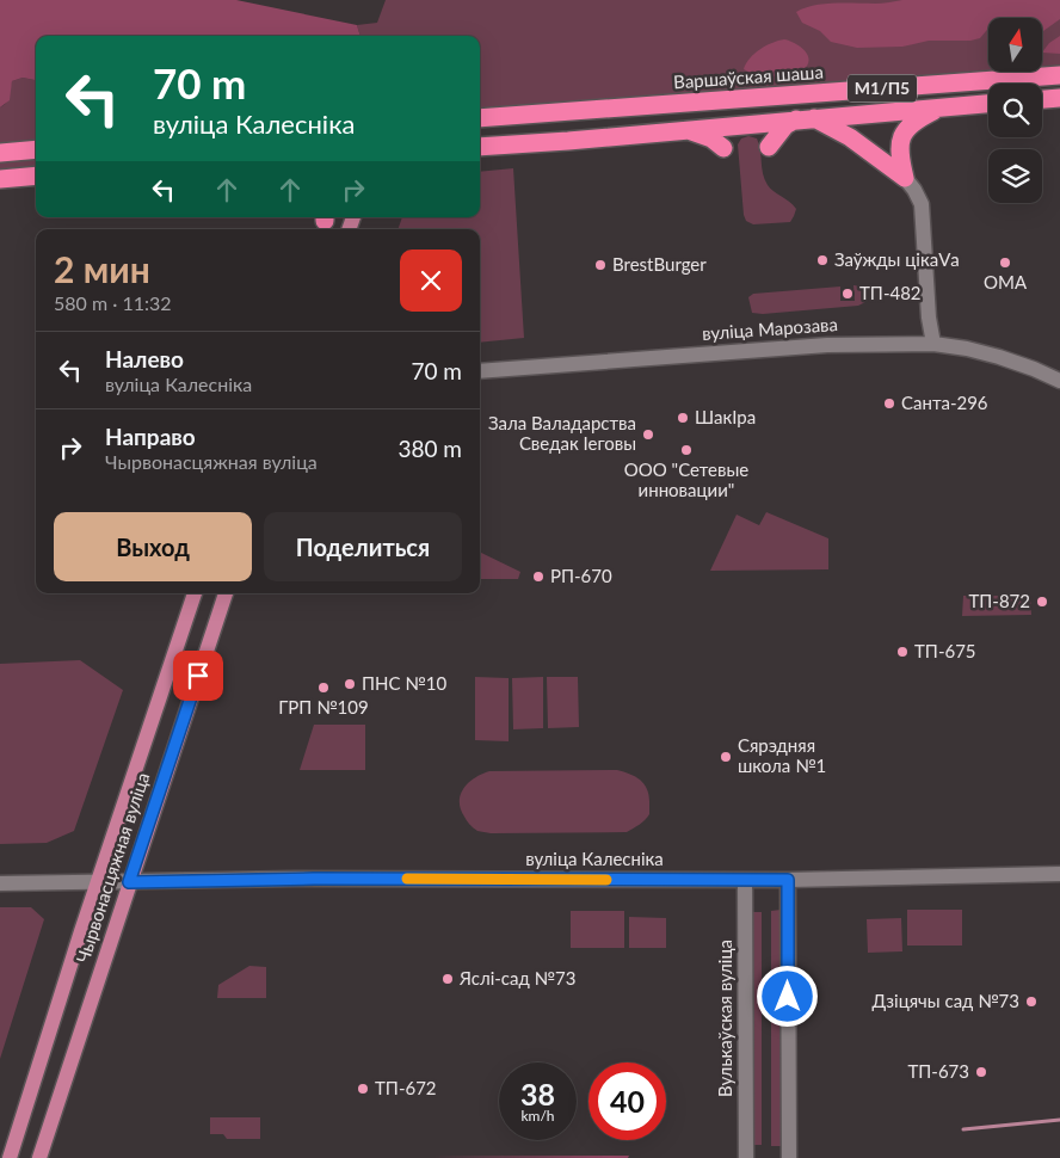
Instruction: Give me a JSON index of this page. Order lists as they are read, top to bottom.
{
  "streets": {
    "highway": ["Варшаўская шаша", "М1/П5"],
    "main road": ["Чырвонасцяжная вуліца"],
    "street": ["вуліца Марозава", "вуліца Калесніка", "Вулькаўская вуліца"]
  },
  "crossings": [
    ["вуліца Калесніка", "Чырвонасцяжная вуліца"],
    ["вуліца Калесніка", "Вулькаўская вуліца"]
  ],
  "places": [
    "Заўжды цікаVа",
    "ОМА",
    "BrestBurger",
    "ТП-482",
    "Санта-296",
    "ШакІра",
    "Зала Валадарства Сведак Іеговы",
    "ООО \"Сетевые инновации\"",
    "РП-670",
    "ТП-872",
    "ТП-675",
    "ПНС №10",
    "ГРП №109",
    "Сярэдняя школа №1",
    "Яслі-сад №73",
    "Дзіцячы сад №73",
    "ТП-673",
    "ТП-672"
  ],
  "north": "top",
  "page": {
    "turn": ["70 m", "вуліца Калесніка"],
    "heading": ["2 мин", "580 m · 11:32"],
    "list": [
      {
        "name": "Налево",
        "note": "вуліца Калесніка",
        "value": "70 m"
      },
      {
        "name": "Направо",
        "note": "Чырвонасцяжная вуліца",
        "value": "380 m"
      }
    ],
    "buttons": ["Выход", "Поделиться"],
    "speed": "38 km/h",
    "limit": "40"
  }
}
